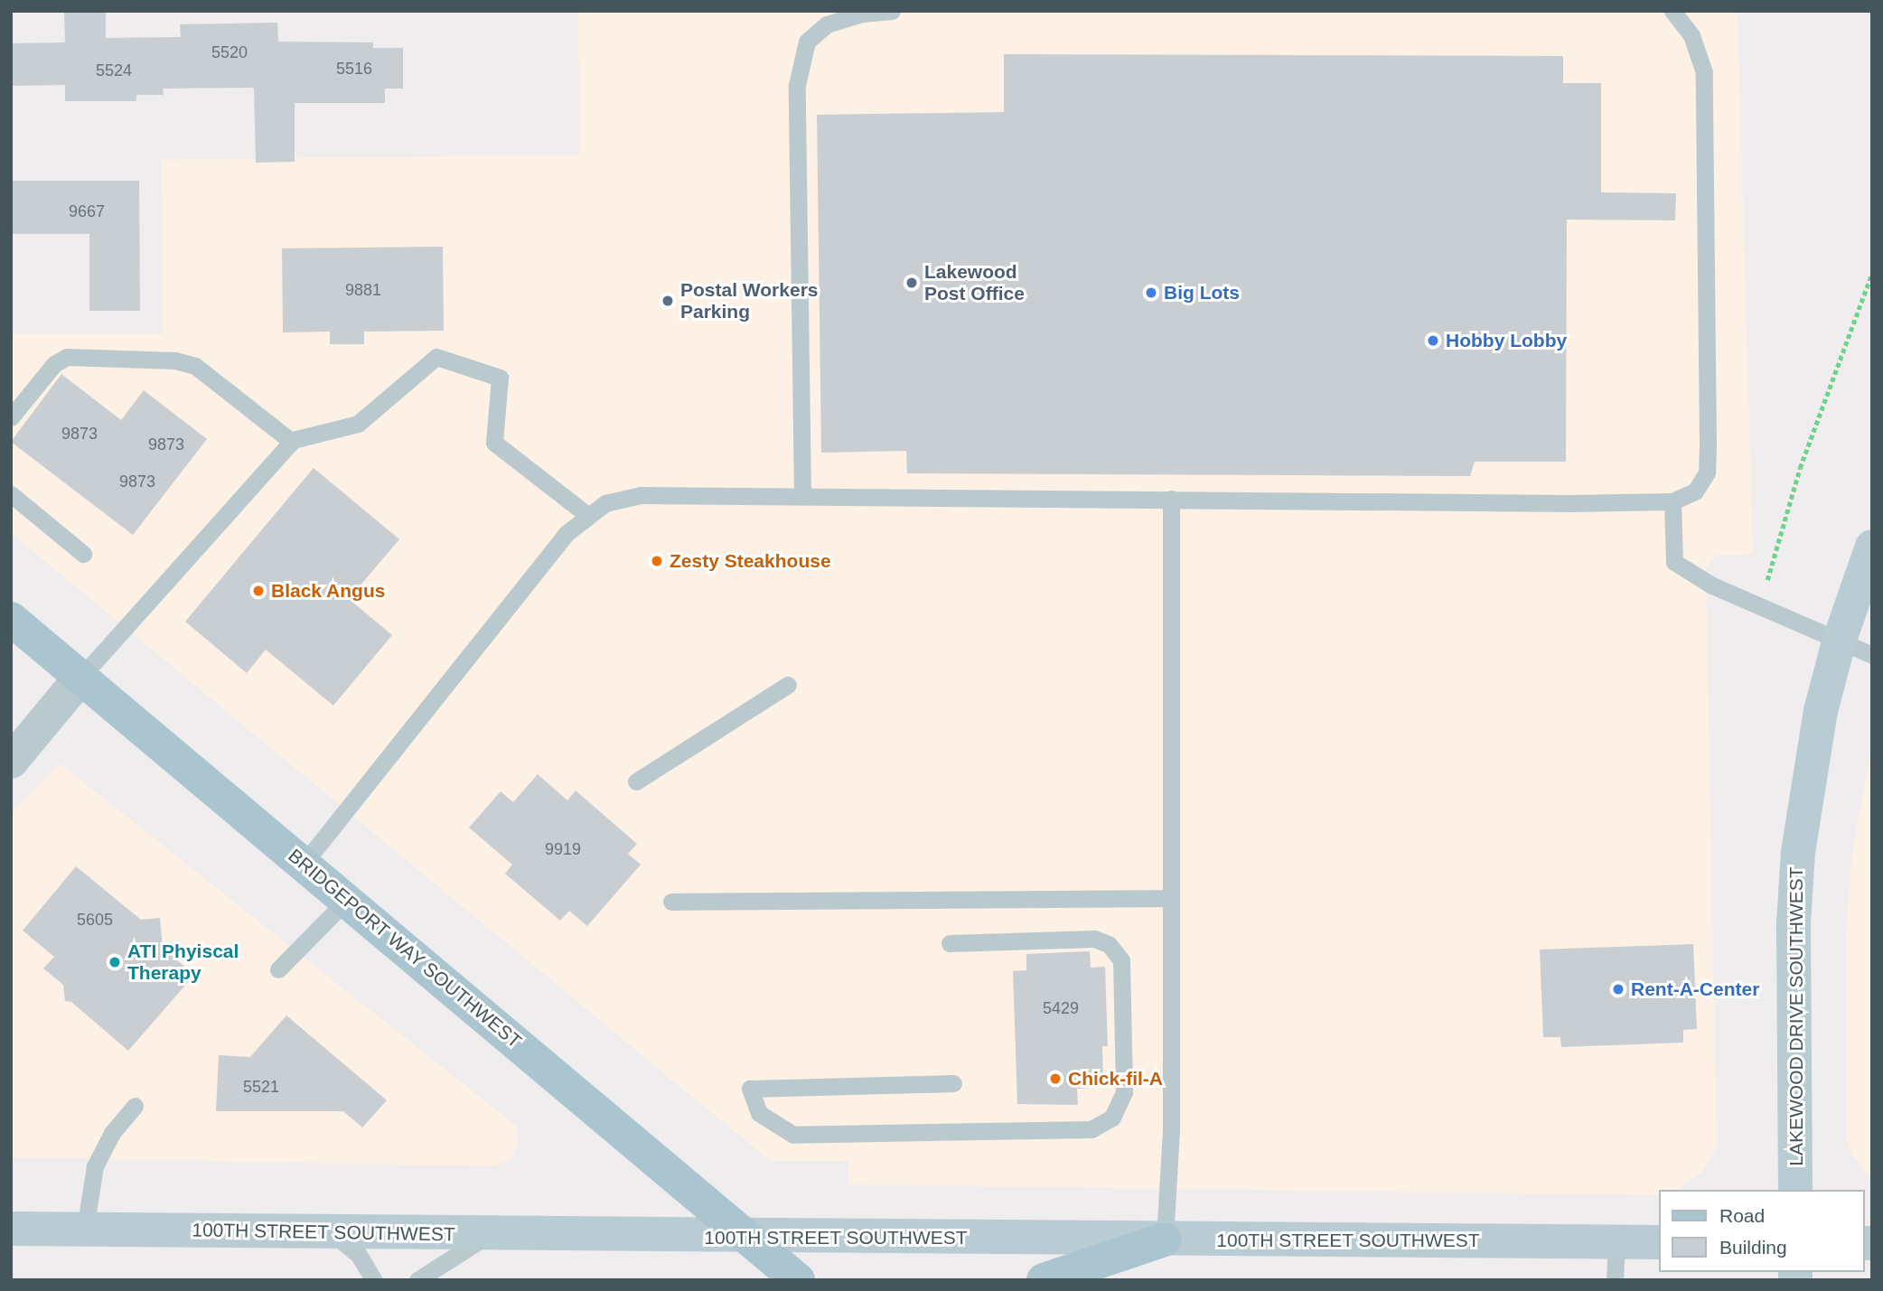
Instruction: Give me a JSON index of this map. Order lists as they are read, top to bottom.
{
  "streets": {
    "main road": ["BRIDGEPORT WAY SOUTHWEST", "LAKEWOOD DRIVE SOUTHWEST", "100TH STREET SOUTHWEST"]
  },
  "crossings": [
    ["BRIDGEPORT WAY SOUTHWEST", "100TH STREET SOUTHWEST"]
  ],
  "places": [
    "Lakewood Post Office",
    "Big Lots",
    "Postal Workers Parking",
    "Hobby Lobby",
    "Zesty Steakhouse",
    "Black Angus",
    "ATI Phyiscal Therapy",
    "Rent-A-Center",
    "Chick-fil-A"
  ],
  "house_numbers": [
    "5520",
    "5516",
    "5524",
    "9667",
    "9881",
    "9873",
    "9873",
    "9873",
    "9919",
    "5605",
    "5429",
    "5521"
  ],
  "legend": ["Road", "Building"]
}
